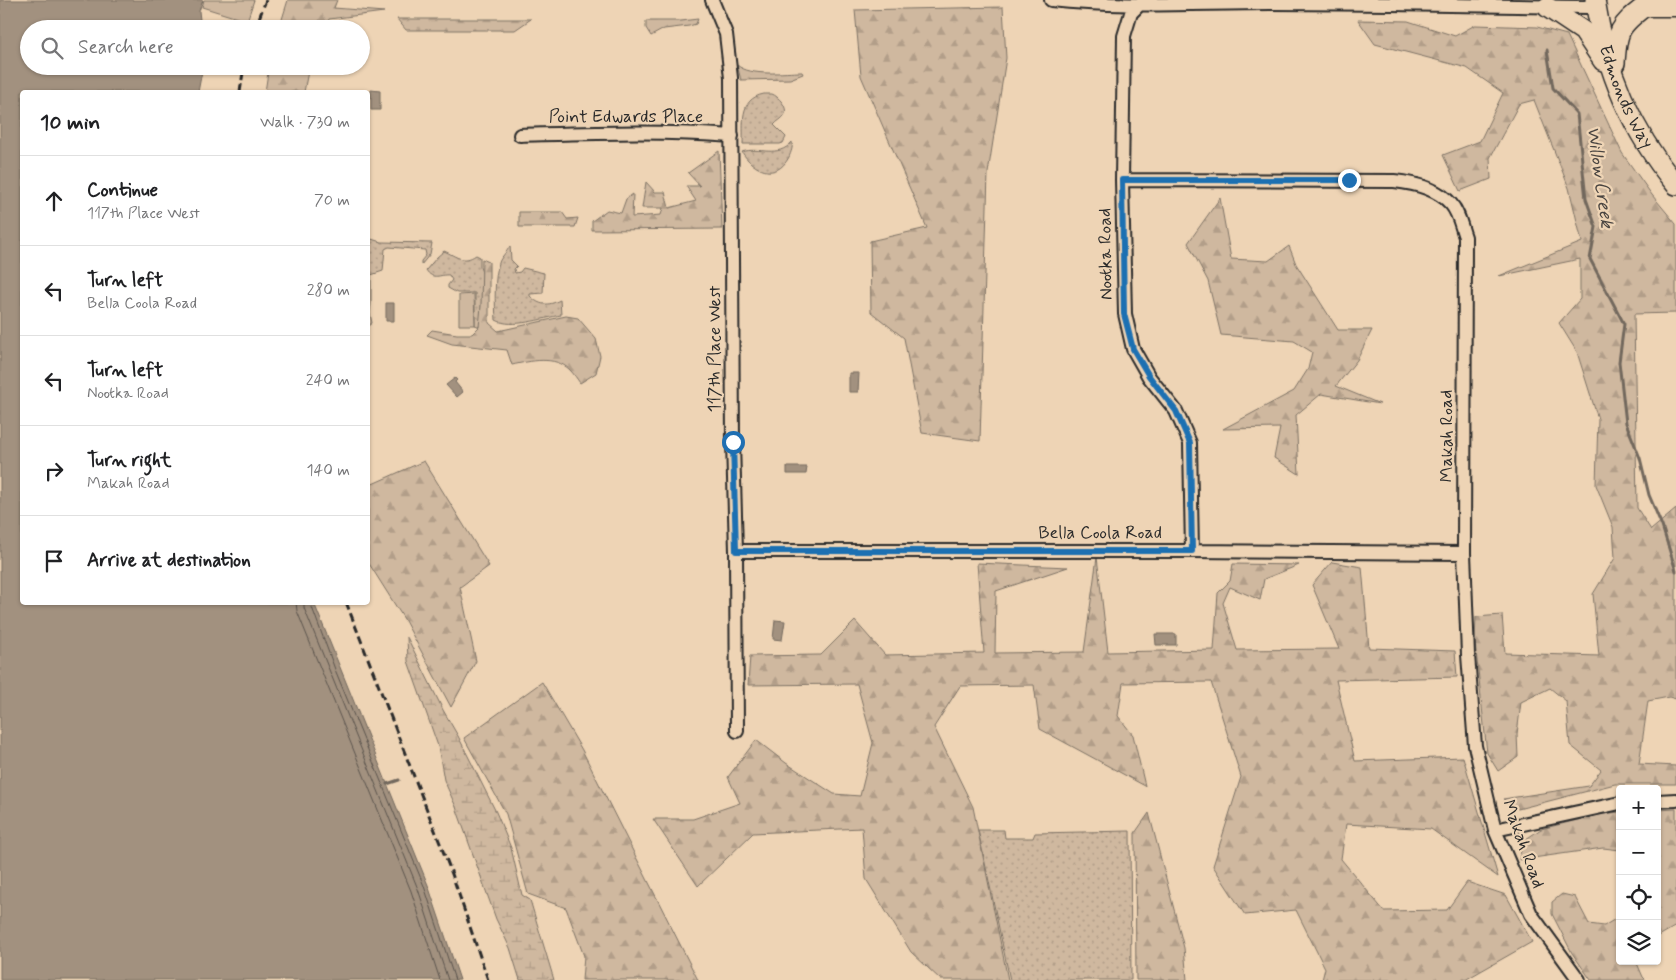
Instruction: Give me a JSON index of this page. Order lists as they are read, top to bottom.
{
  "streets": {
    "main road": ["Edmonds Way"],
    "street": [
      "Point Edwards Place",
      "Nootka Road",
      "117th Place West",
      "Makah Road",
      "Bella Coola Road"
    ]
  },
  "crossings": [
    ["Point Edwards Place", "117th Place West"],
    ["Nootka Road", "Makah Road"],
    ["Nootka Road", "Bella Coola Road"],
    ["117th Place West", "Bella Coola Road"],
    ["Makah Road", "Bella Coola Road"]
  ],
  "water": ["Willow Creek"],
  "page": {
    "search": "Search here",
    "heading": ["10 min", "Walk · 730 m"],
    "list": [
      ["Continue", "117th Place West", "70 m"],
      ["Turn left", "Bella Coola Road", "280 m"],
      ["Turn left", "Nootka Road", "240 m"],
      ["Turn right", "Makah Road", "140 m"],
      "Arrive at destination"
    ],
    "map_buttons": ["+", "−"]
  }
}
